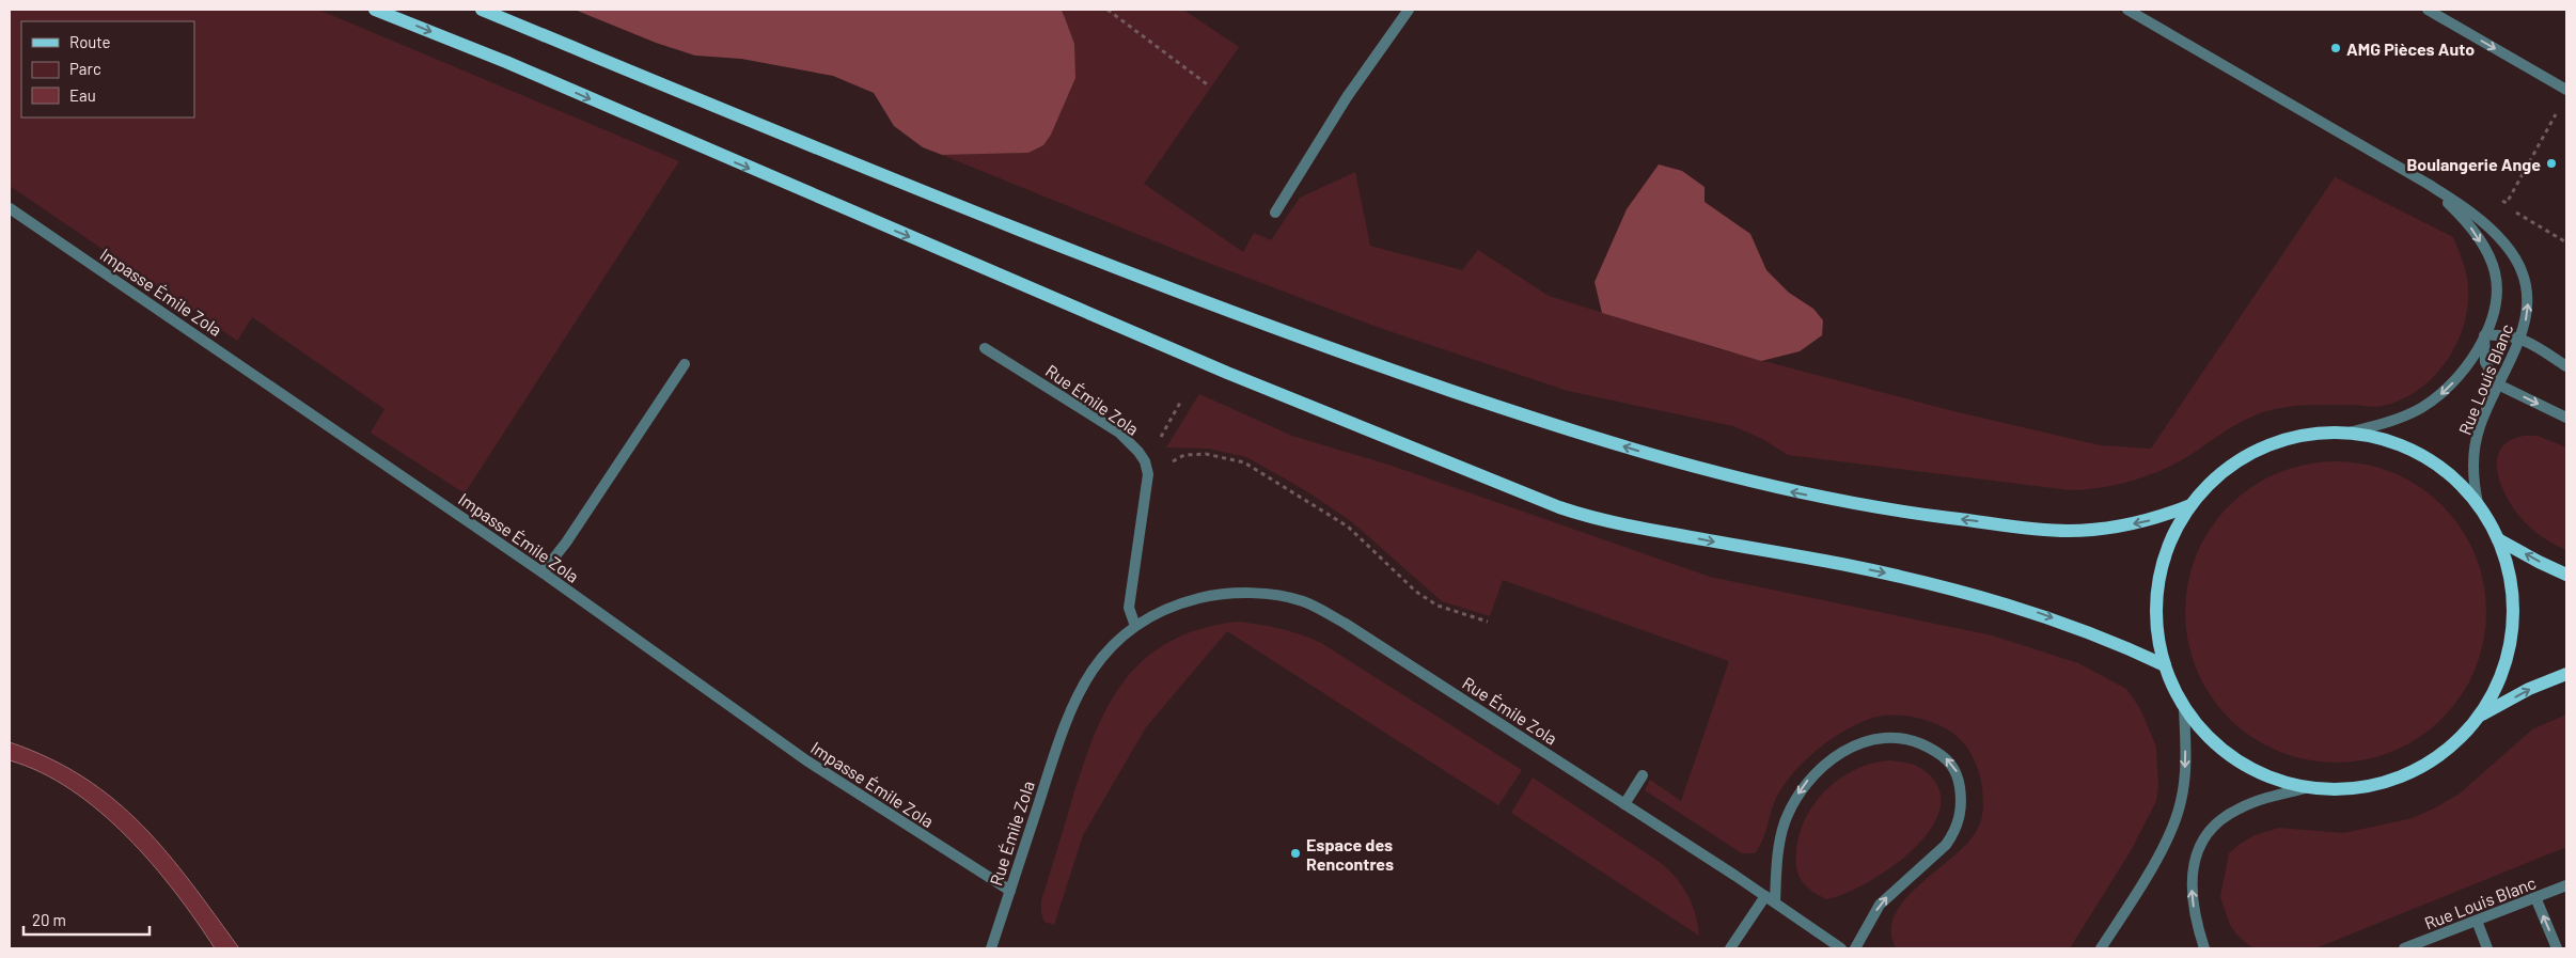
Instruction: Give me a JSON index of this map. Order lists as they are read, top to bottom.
{
  "streets": {
    "street": ["Impasse Émile Zola", "Rue Louis Blanc", "Rue Émile Zola"]
  },
  "crossings": [
    ["Impasse Émile Zola", "Rue Émile Zola"]
  ],
  "places": ["AMG Pièces Auto", "Boulangerie Ange", "Espace des Rencontres"],
  "legend": ["Route", "Parc", "Eau"],
  "scale_bar": "20 m"
}
